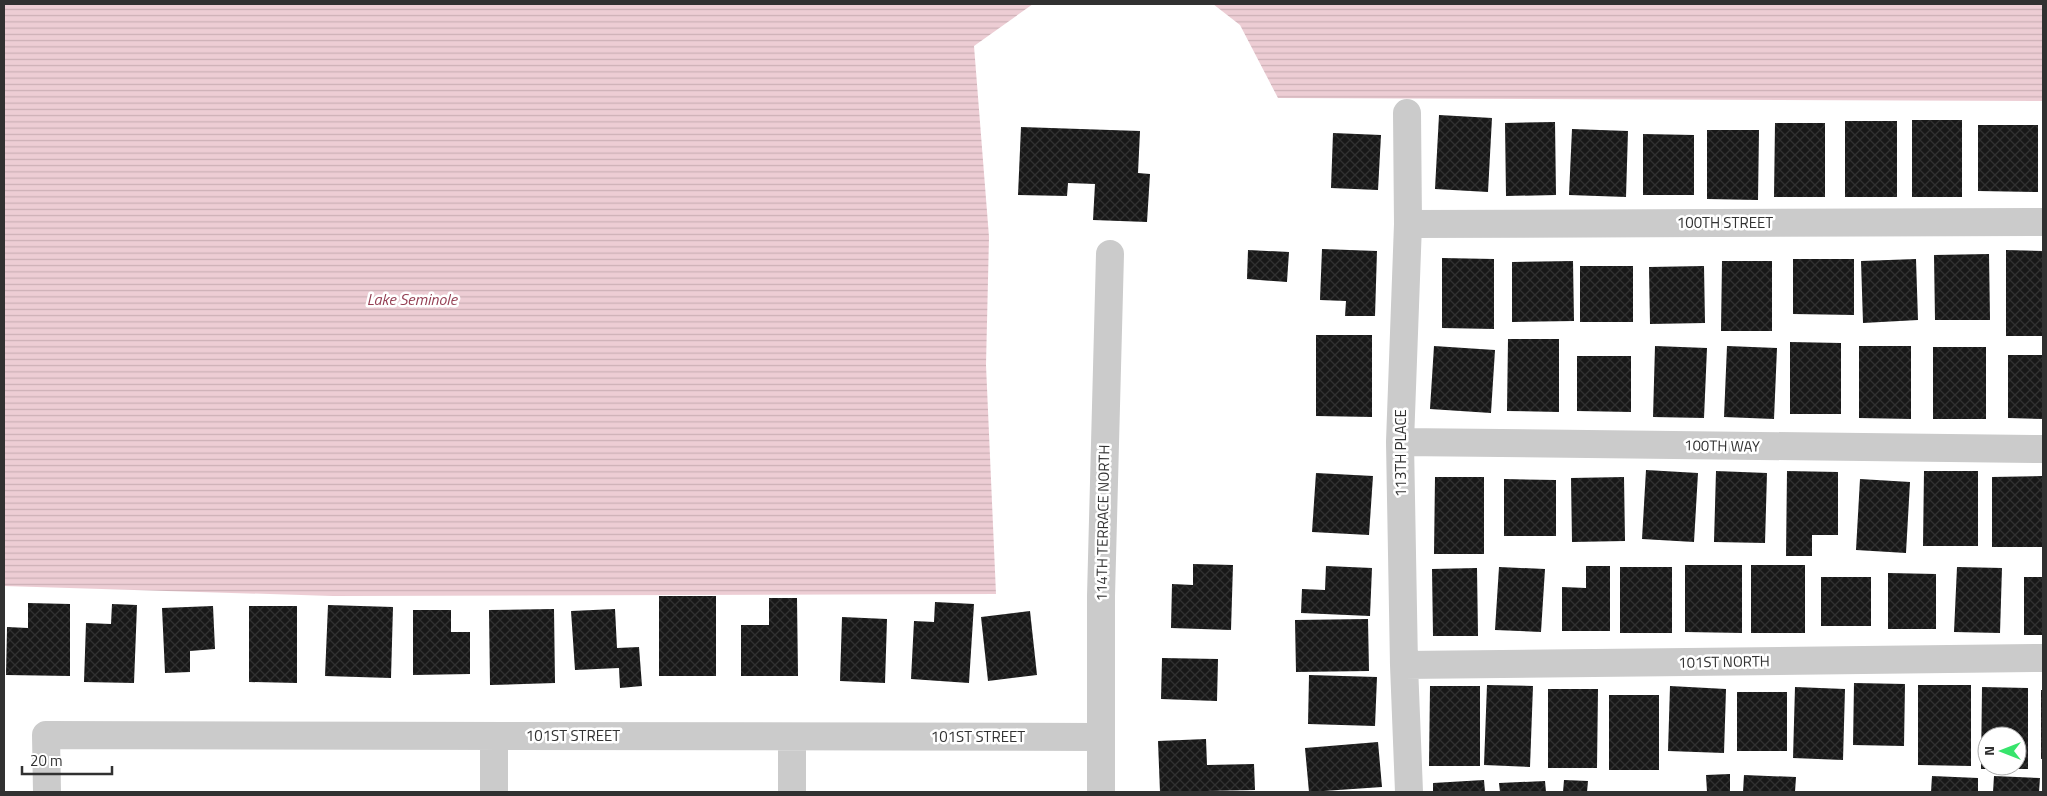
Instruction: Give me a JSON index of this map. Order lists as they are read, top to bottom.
{
  "streets": {
    "street": [
      "100TH STREET",
      "100TH WAY",
      "113TH PLACE",
      "114TH TERRACE NORTH",
      "101ST NORTH",
      "101ST STREET"
    ]
  },
  "crossings": [
    ["100TH STREET", "113TH PLACE"],
    ["100TH WAY", "113TH PLACE"],
    ["113TH PLACE", "101ST NORTH"],
    ["114TH TERRACE NORTH", "101ST STREET"]
  ],
  "water": ["Lake Seminole"],
  "scale_bar": "20 m",
  "north": "left"
}
